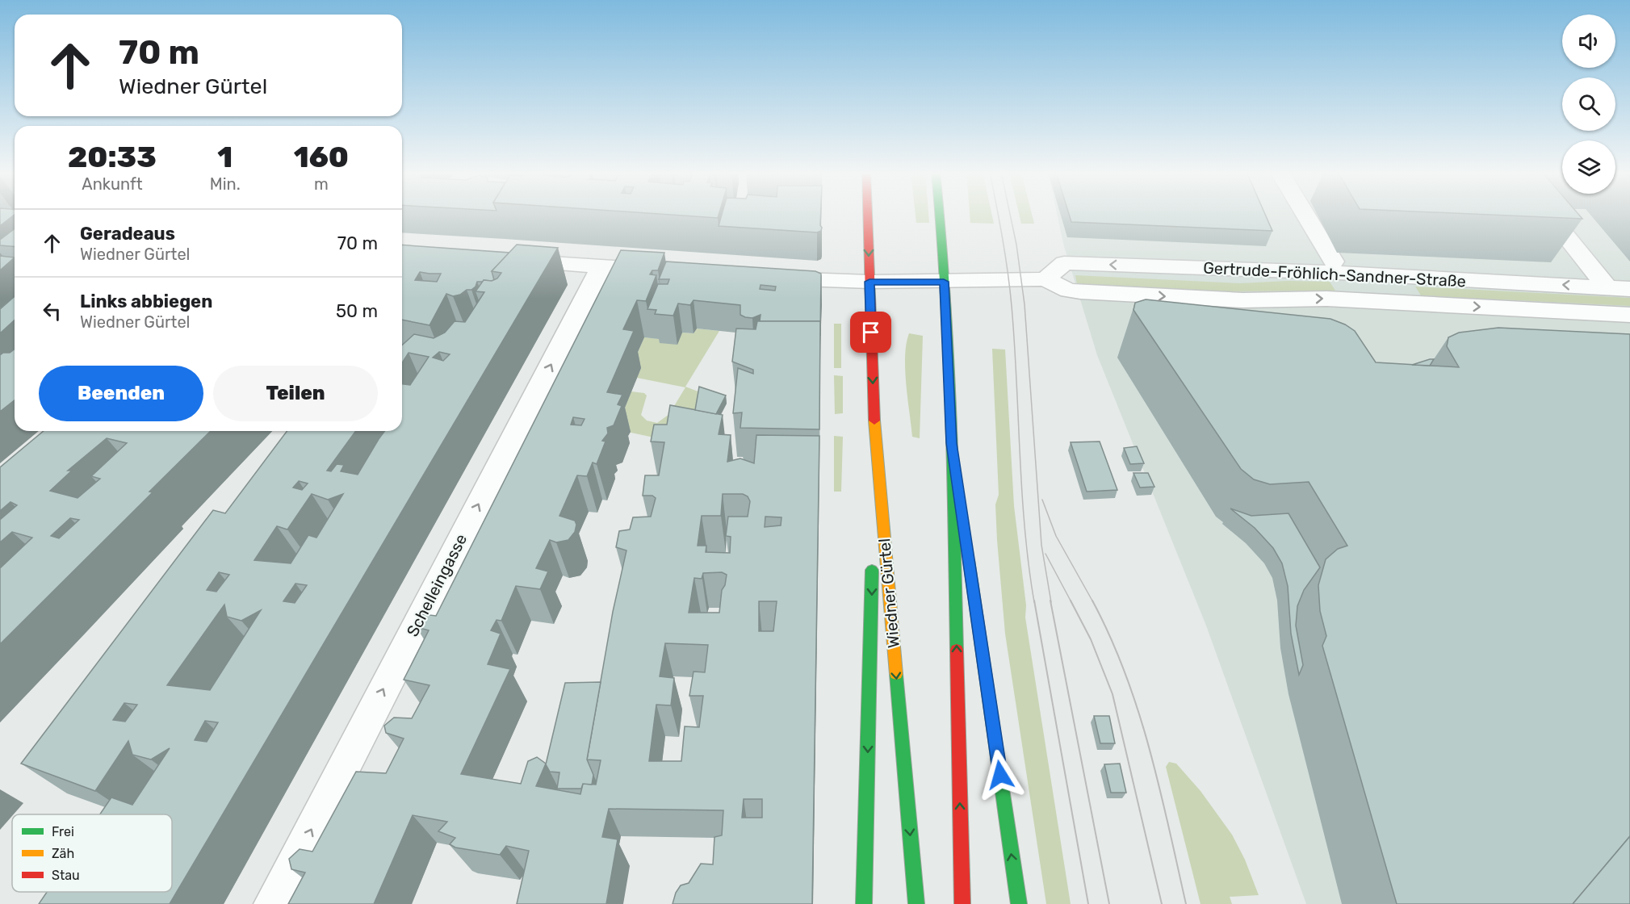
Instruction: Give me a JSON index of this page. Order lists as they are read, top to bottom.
{
  "streets": {
    "main road": ["Wiedner Gürtel"],
    "street": ["Gertrude-Fröhlich-Sandner-Straße", "Schelleingasse"]
  },
  "one_way": ["Schelleingasse"],
  "legend": ["Frei", "Zäh", "Stau"],
  "page": {
    "turn": ["70 m", "Wiedner Gürtel"],
    "eta": [
      "20:33",
      "Ankunft",
      "1",
      "Min.",
      "160",
      "m"
    ],
    "list": [
      {
        "name": "Geradeaus",
        "note": "Wiedner Gürtel",
        "value": "70 m"
      },
      {
        "name": "Links abbiegen",
        "note": "Wiedner Gürtel",
        "value": "50 m"
      }
    ],
    "buttons": ["Beenden", "Teilen"]
  }
}
